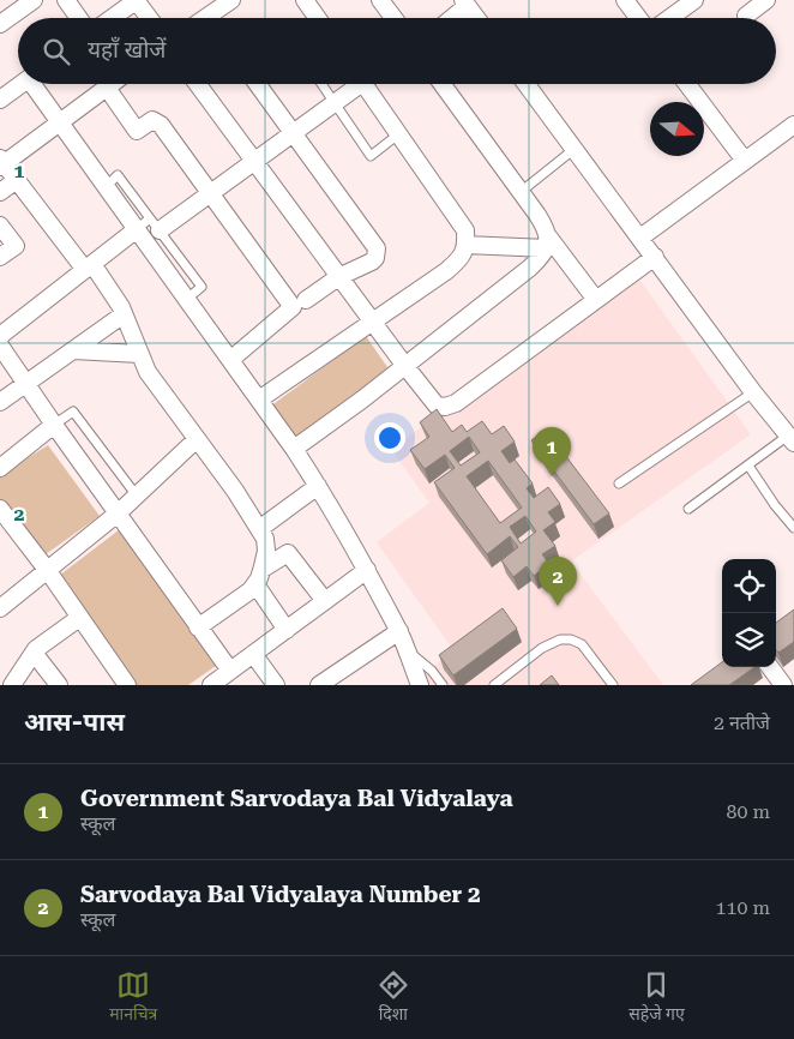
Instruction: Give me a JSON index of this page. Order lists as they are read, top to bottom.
{
  "north": "right",
  "page": {
    "search": "यहाँ खोजें",
    "pins": ["1", "2"],
    "heading": ["आस-पास", "2 नतीजे"],
    "list": [
      {
        "mark": "1",
        "name": "Government Sarvodaya Bal Vidyalaya",
        "note": "स्कूल",
        "value": "80 m"
      },
      {
        "mark": "2",
        "name": "Sarvodaya Bal Vidyalaya Number 2",
        "note": "स्कूल",
        "value": "110 m"
      }
    ],
    "nav": ["मानचित्र", "दिशा", "सहेजे गए"]
  },
  "grid": {
    "rows": ["1", "2"]
  }
}
